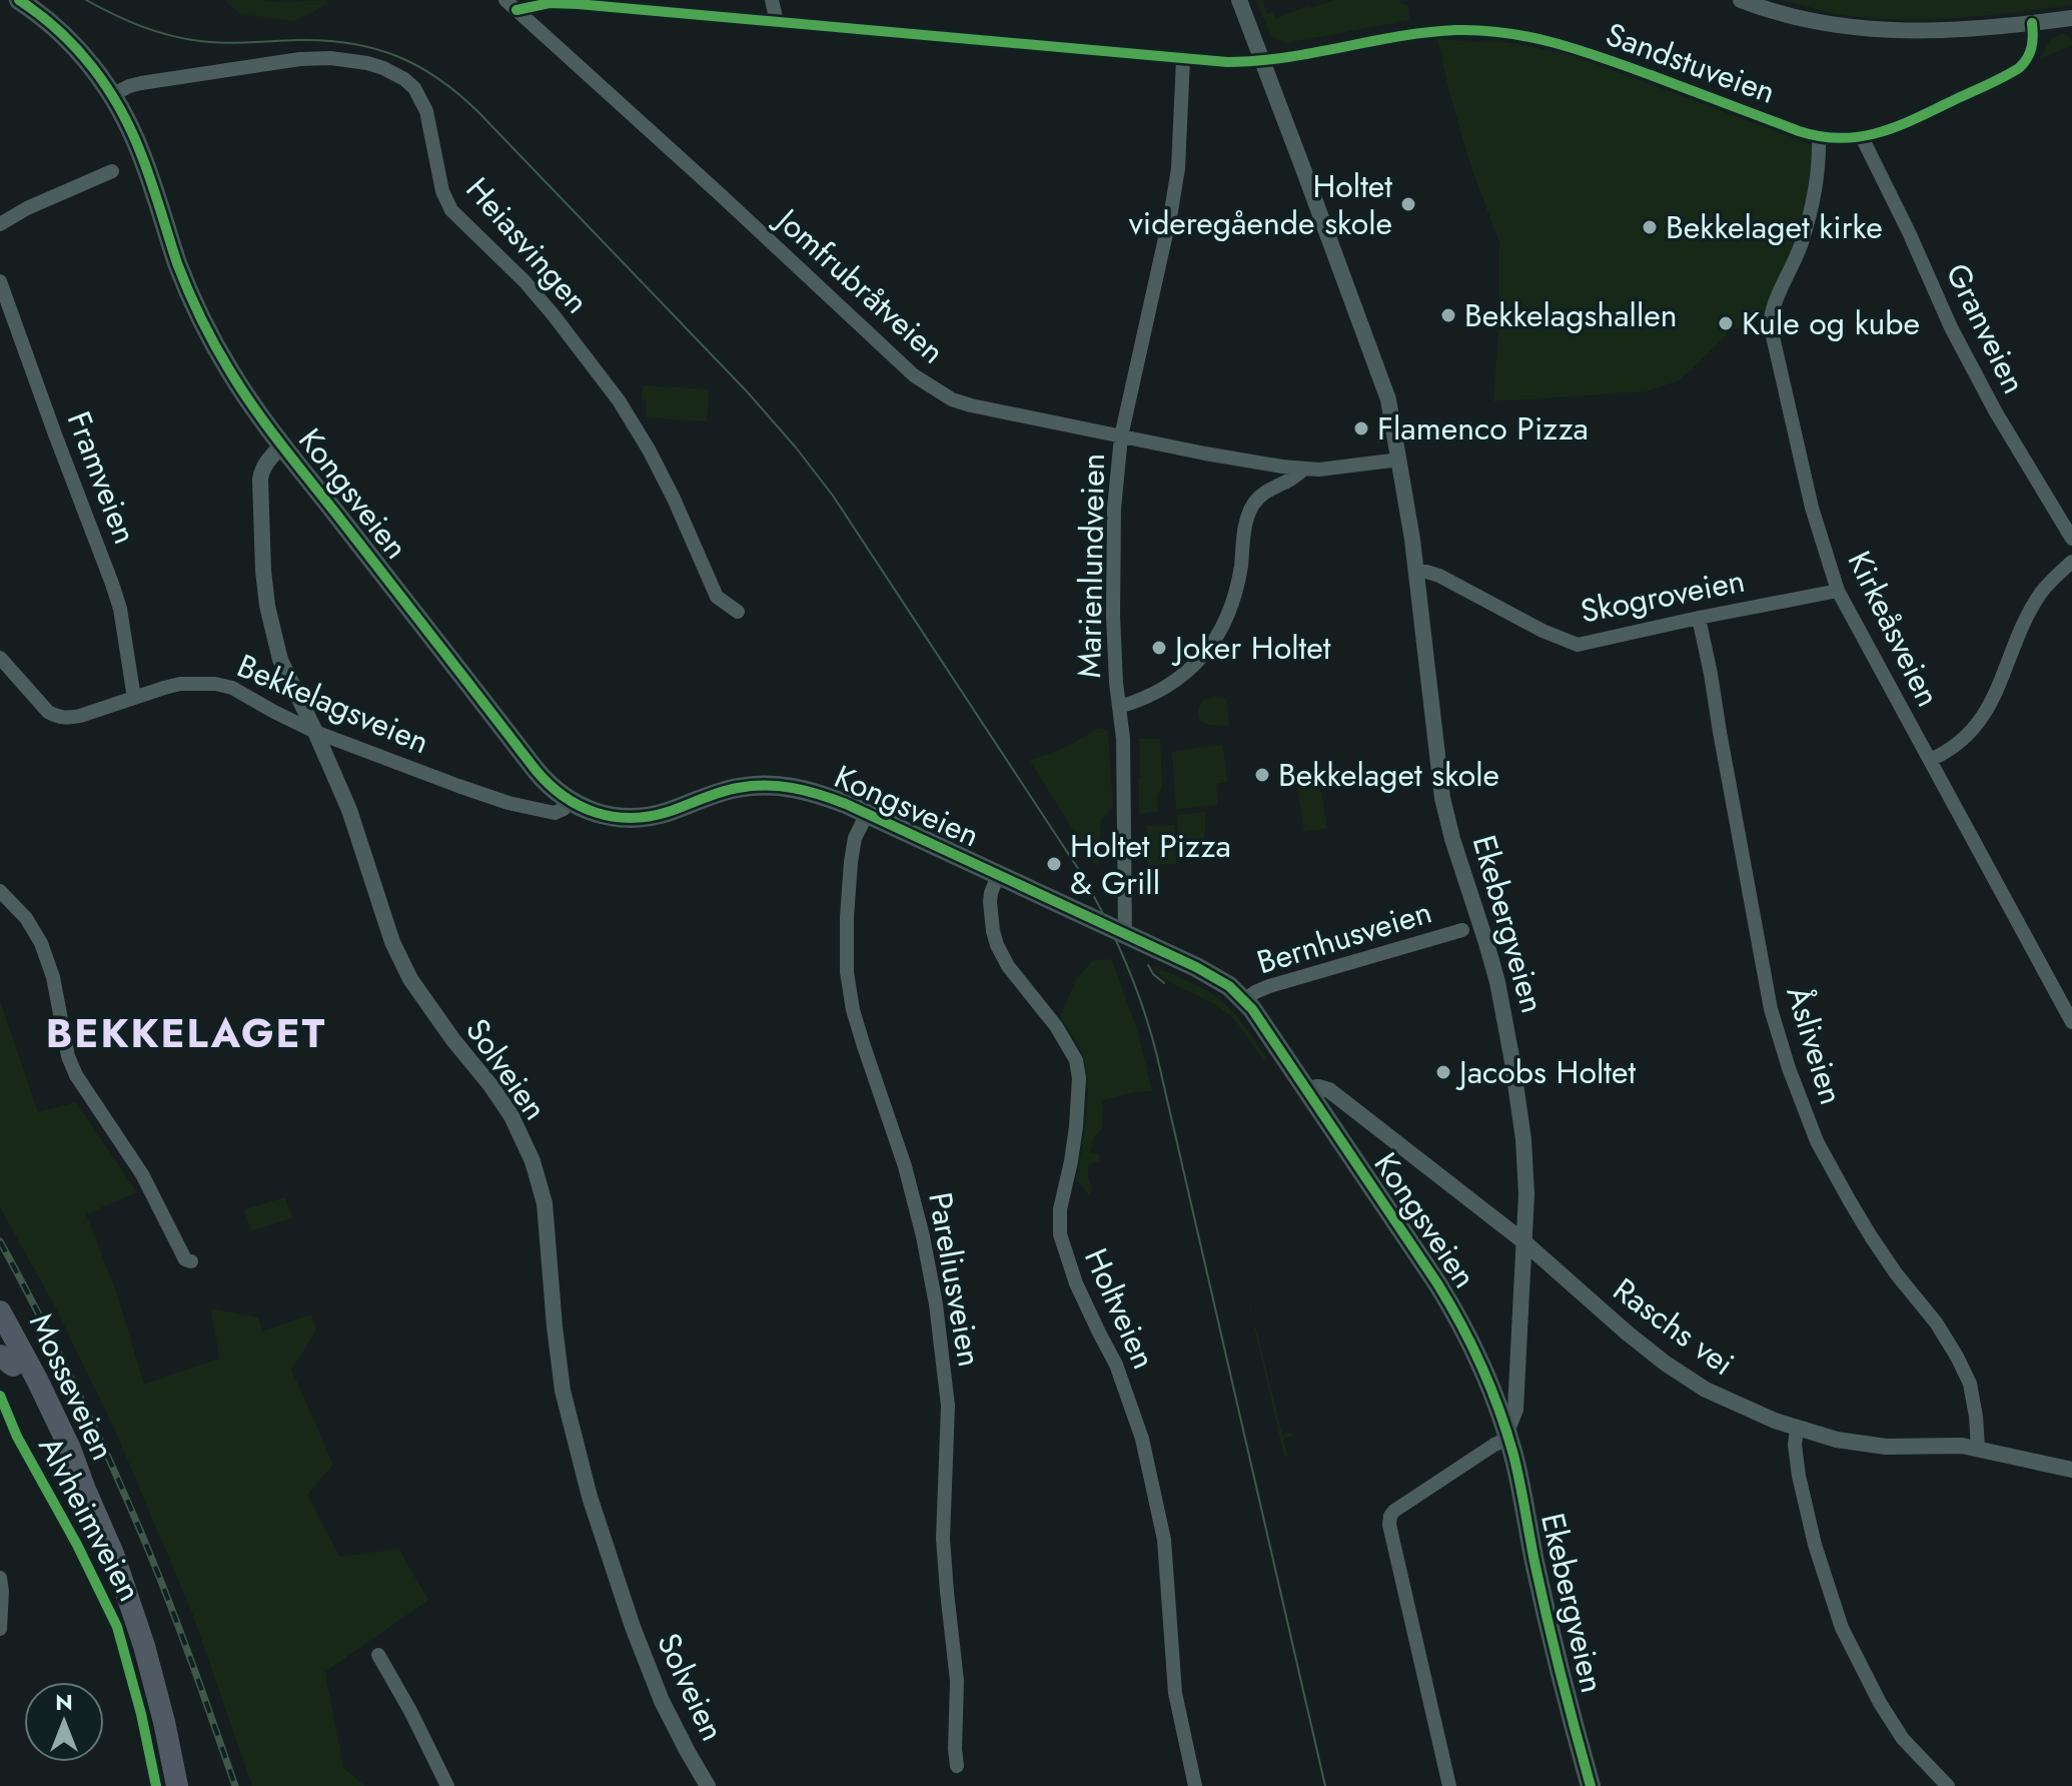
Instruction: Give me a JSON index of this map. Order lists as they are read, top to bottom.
{
  "streets": {
    "highway": ["Mosseveien"],
    "main road": ["Kongsveien", "Ekebergveien"],
    "street": [
      "Sandstuveien",
      "Heiasvingen",
      "Jomfrubråtveien",
      "Granveien",
      "Framveien",
      "Marienlundveien",
      "Skogroveien",
      "Kirkeåsveien",
      "Bekkelagsveien",
      "Bernhusveien",
      "Åsliveien",
      "Solveien",
      "Pareliusveien",
      "Holtveien",
      "Raschs vei"
    ],
    "cycle path": ["Alvheimveien"]
  },
  "crossings": [
    ["Sandstuveien", "Jomfrubråtveien"],
    ["Sandstuveien", "Granveien"],
    ["Sandstuveien", "Marienlundveien"],
    ["Sandstuveien", "Kirkeåsveien"],
    ["Sandstuveien", "Ekebergveien"],
    ["Heiasvingen", "Kongsveien"],
    ["Jomfrubråtveien", "Marienlundveien"],
    ["Jomfrubråtveien", "Ekebergveien"],
    ["Framveien", "Bekkelagsveien"],
    ["Kongsveien", "Marienlundveien"],
    ["Kongsveien", "Bekkelagsveien"],
    ["Kongsveien", "Ekebergveien"],
    ["Kongsveien", "Bernhusveien"],
    ["Kongsveien", "Solveien"],
    ["Kongsveien", "Pareliusveien"],
    ["Kongsveien", "Holtveien"],
    ["Kongsveien", "Raschs vei"],
    ["Skogroveien", "Kirkeåsveien"],
    ["Skogroveien", "Ekebergveien"],
    ["Skogroveien", "Åsliveien"],
    ["Bekkelagsveien", "Solveien"],
    ["Ekebergveien", "Raschs vei"],
    ["Åsliveien", "Raschs vei"]
  ],
  "districts": ["BEKKELAGET"],
  "places": [
    "Holtet videregående skole",
    "Bekkelaget kirke",
    "Bekkelagshallen",
    "Kule og kube",
    "Flamenco Pizza",
    "Joker Holtet",
    "Bekkelaget skole",
    "Holtet Pizza & Grill",
    "Jacobs Holtet"
  ],
  "north": "top"
}
